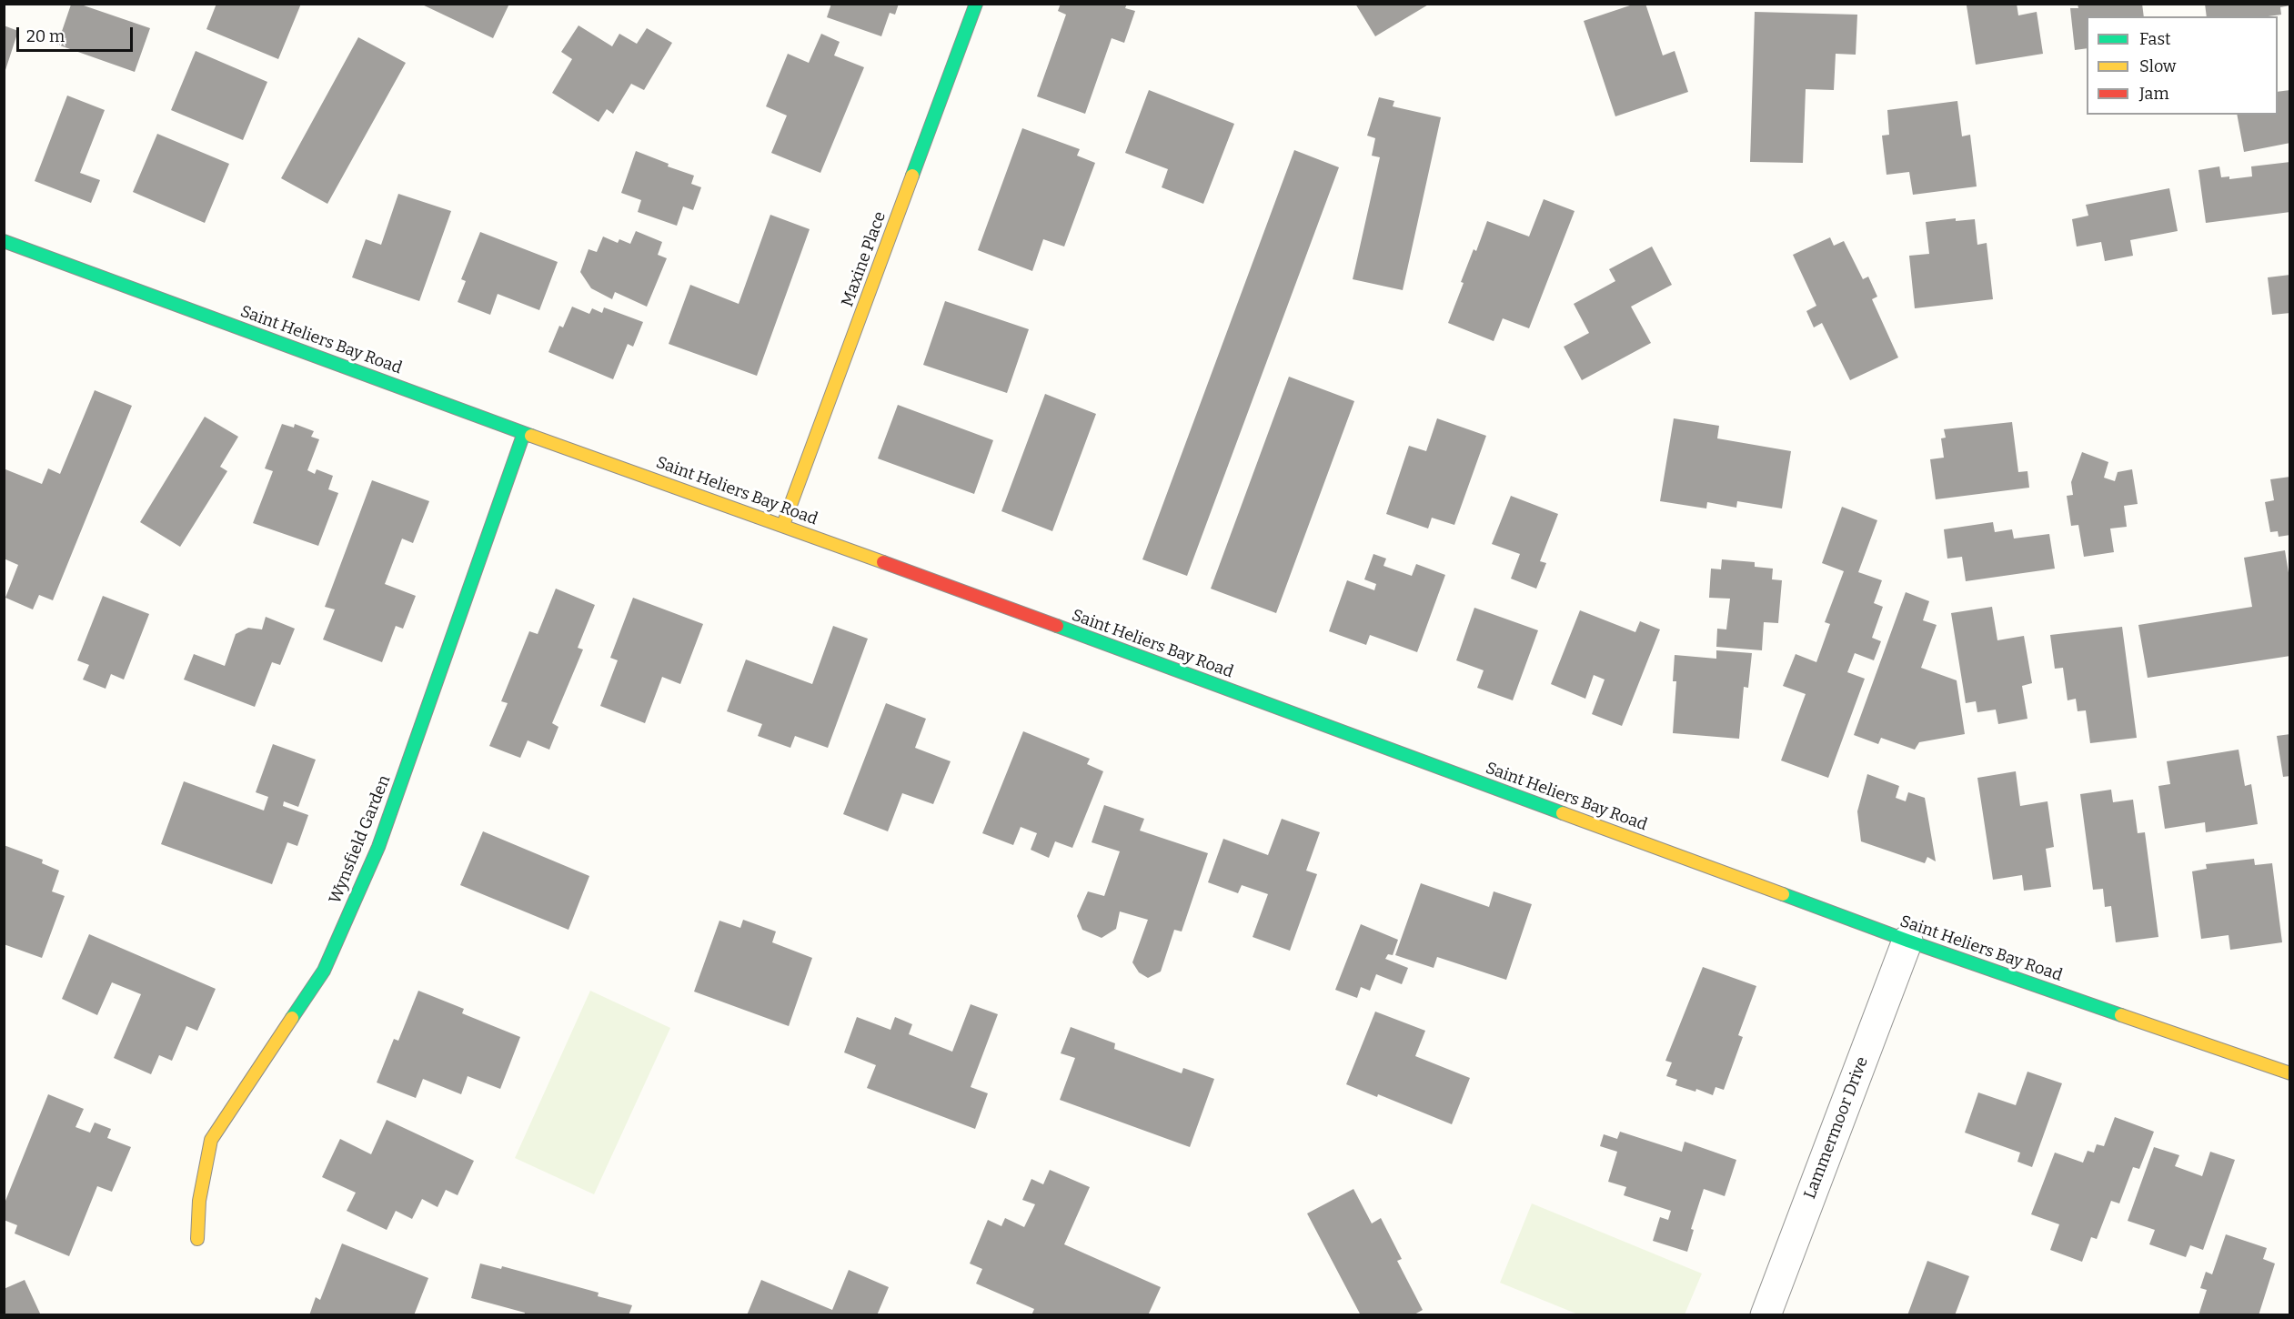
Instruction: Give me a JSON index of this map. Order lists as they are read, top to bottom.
{
  "streets": {
    "main road": ["Maxine Place", "Saint Heliers Bay Road", "Wynsfield Garden"],
    "street": ["Lammermoor Drive"]
  },
  "crossings": [
    ["Maxine Place", "Saint Heliers Bay Road"],
    ["Saint Heliers Bay Road", "Wynsfield Garden"],
    ["Saint Heliers Bay Road", "Lammermoor Drive"]
  ],
  "legend": ["Fast", "Slow", "Jam"],
  "scale_bar": "20 m"
}
